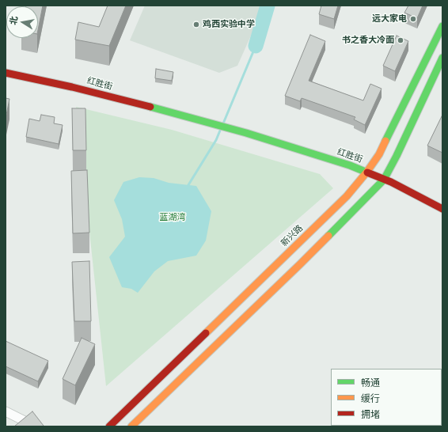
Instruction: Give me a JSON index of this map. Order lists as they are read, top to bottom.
{
  "streets": {
    "main road": ["红胜街", "新兴路"]
  },
  "crossings": [
    ["红胜街", "新兴路"]
  ],
  "parks": ["蓝湖湾"],
  "places": ["远大家电", "鸡西实验中学", "书之香大冷面"],
  "legend": ["畅通", "缓行", "拥堵"],
  "north": "left"
}
